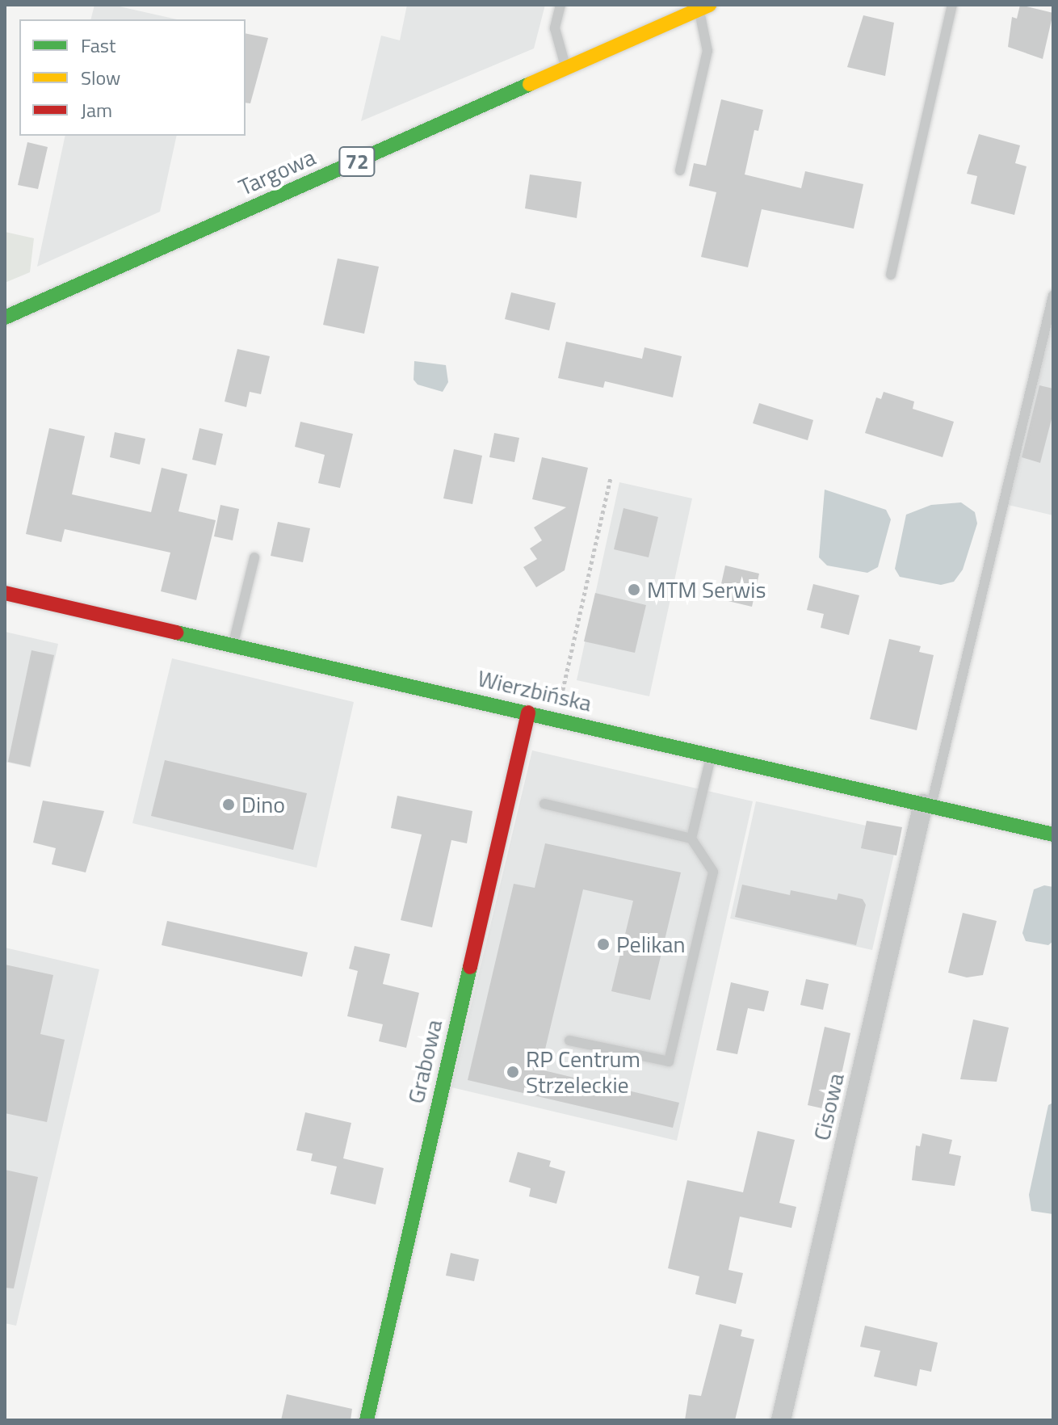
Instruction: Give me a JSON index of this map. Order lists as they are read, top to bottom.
{
  "streets": {
    "street": [
      "72",
      "Targowa",
      "Wierzbińska",
      "Grabowa",
      "Cisowa"
    ]
  },
  "crossings": [
    ["Wierzbińska", "Grabowa"],
    ["Wierzbińska", "Cisowa"]
  ],
  "places": [
    "MTM Serwis",
    "Dino",
    "Pelikan",
    "RP Centrum Strzeleckie"
  ],
  "legend": ["Fast", "Slow", "Jam"]
}
